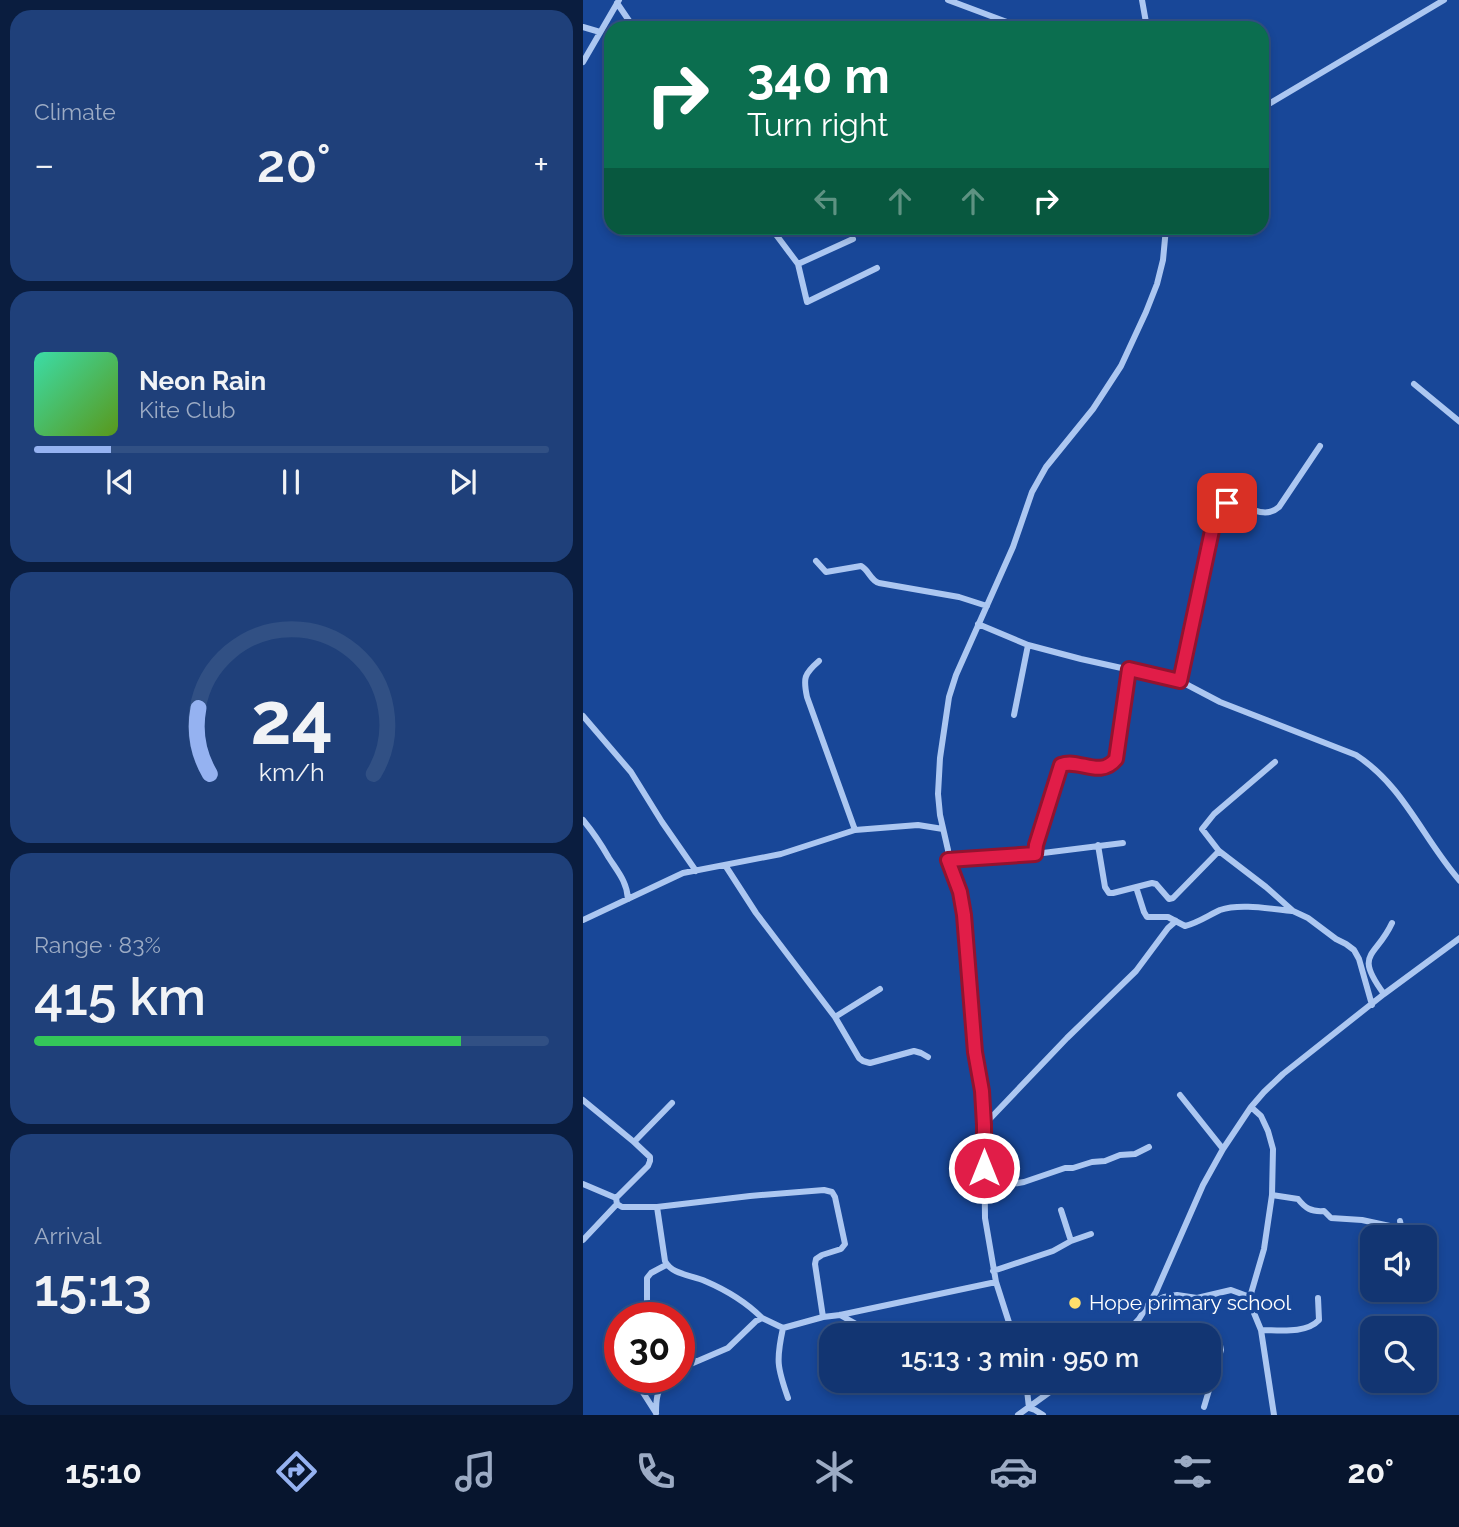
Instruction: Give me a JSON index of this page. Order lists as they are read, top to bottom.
{
  "places": ["Hope primary school"],
  "page": {
    "tile": [
      "Climate",
      ["Range · 83%", "415 km"],
      ["Arrival", "15:13"]
    ],
    "turn": ["340 m", "Turn right"],
    "heat": ["−", "20°", "+"],
    "song": ["Neon Rain", "Kite Club"],
    "limit": "30",
    "trip": "15:13 · 3 min · 950 m",
    "tabs": ["15:10", "20°"],
    "gauge": ["24", "km/h"]
  }
}
